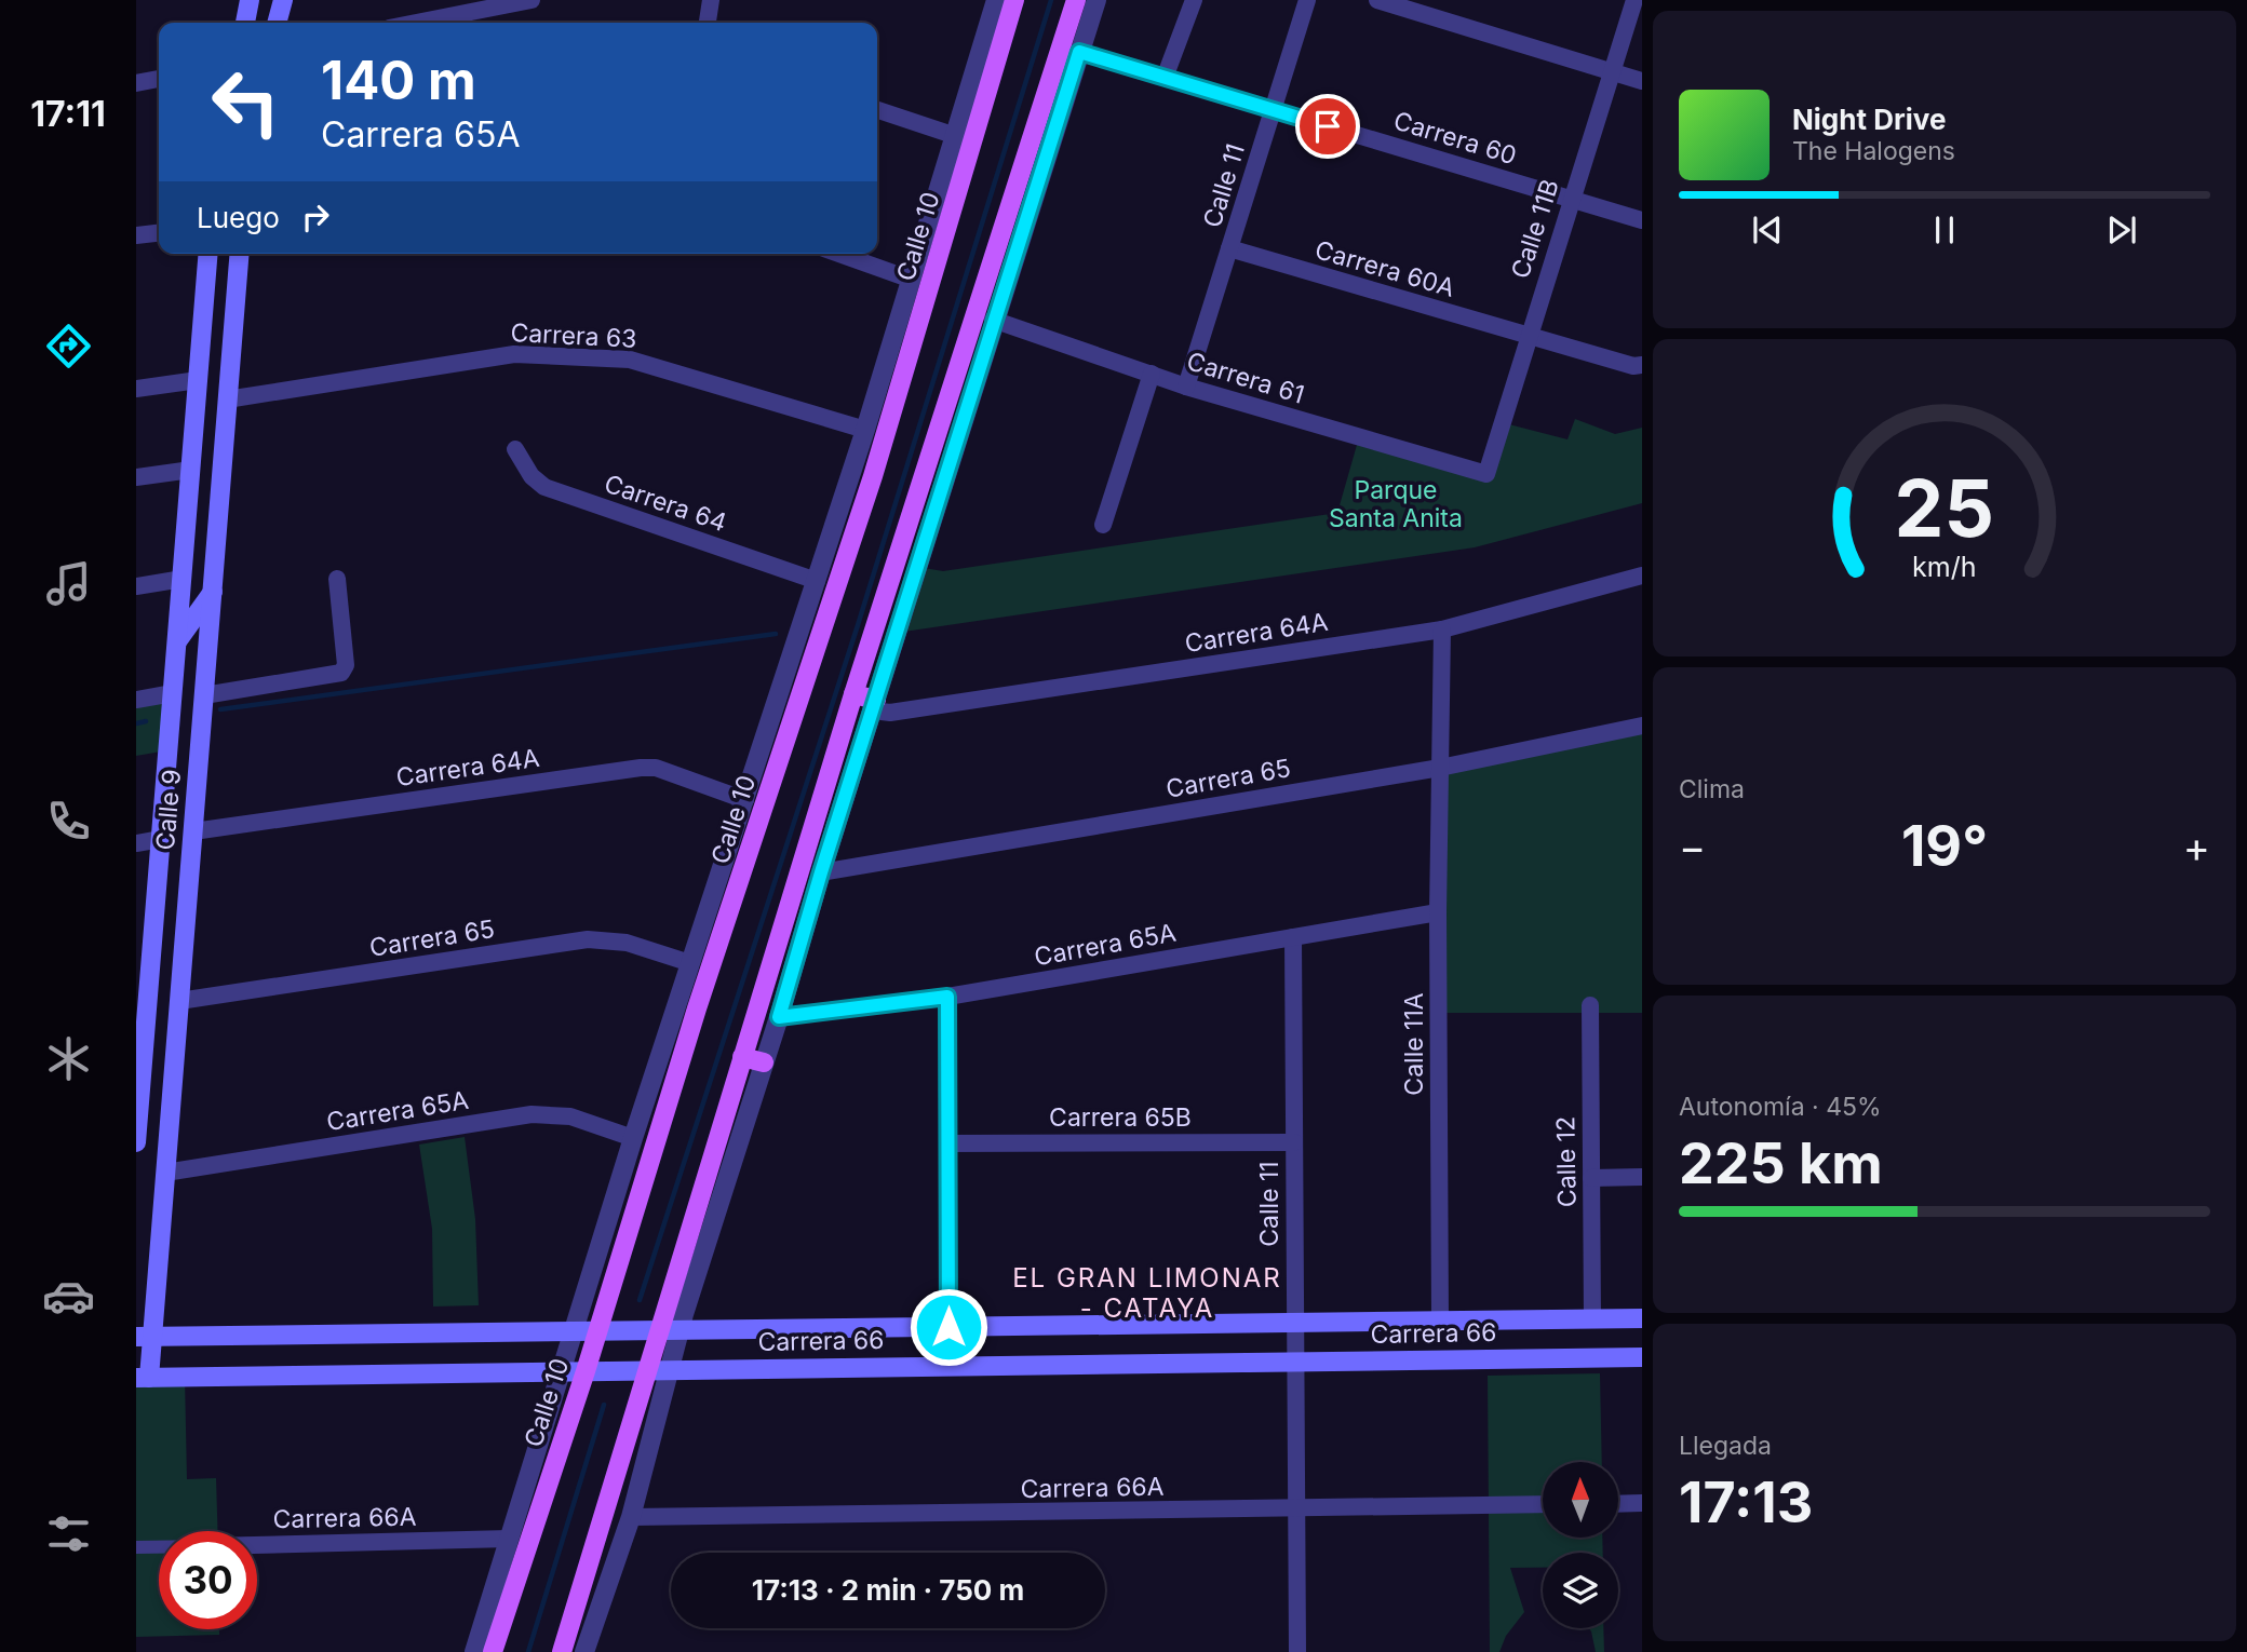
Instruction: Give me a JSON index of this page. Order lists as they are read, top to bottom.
{
  "streets": {
    "main road": ["Calle 10", "Calle 9", "Carrera 66"],
    "street": [
      "Carrera 60",
      "Calle 11",
      "Calle 11B",
      "Carrera 60A",
      "Carrera 63",
      "Carrera 61",
      "Carrera 64",
      "Carrera 64A",
      "Carrera 65",
      "Carrera 65A",
      "Calle 11A",
      "Carrera 65B",
      "Calle 12",
      "Carrera 66A"
    ]
  },
  "crossings": [
    ["Carrera 60", "Calle 11"],
    ["Carrera 60", "Calle 11B"],
    ["Calle 11", "Carrera 60A"],
    ["Calle 11", "Carrera 61"],
    ["Calle 11", "Carrera 65A"],
    ["Calle 11", "Carrera 65B"],
    ["Calle 11", "Carrera 66"],
    ["Calle 11", "Carrera 66A"],
    ["Calle 11B", "Carrera 60A"],
    ["Calle 11B", "Carrera 61"],
    ["Calle 10", "Carrera 63"],
    ["Calle 10", "Carrera 64"],
    ["Calle 10", "Carrera 64A"],
    ["Calle 10", "Carrera 65"],
    ["Calle 10", "Carrera 65A"],
    ["Calle 10", "Carrera 66"],
    ["Calle 10", "Carrera 66A"],
    ["Carrera 63", "Calle 9"],
    ["Carrera 64A", "Calle 9"],
    ["Carrera 64A", "Calle 11A"],
    ["Carrera 65", "Calle 9"],
    ["Carrera 65", "Calle 11A"],
    ["Calle 9", "Carrera 65A"],
    ["Calle 9", "Carrera 66"],
    ["Carrera 65A", "Calle 11A"],
    ["Calle 11A", "Carrera 66"],
    ["Calle 12", "Carrera 66"]
  ],
  "districts": ["EL GRAN LIMONAR - CATAYA"],
  "parks": ["Parque Santa Anita"],
  "north": "top",
  "page": {
    "tabs": "17:11",
    "turn": ["140 m", "Carrera 65A"],
    "song": ["Night Drive", "The Halogens"],
    "then": "Luego",
    "tile": [
      "Clima",
      ["Autonomía · 45%", "225 km"],
      ["Llegada", "17:13"]
    ],
    "heat": ["−", "19°", "+"],
    "limit": "30",
    "trip": "17:13 · 2 min · 750 m",
    "gauge": ["25", "km/h"]
  }
}
